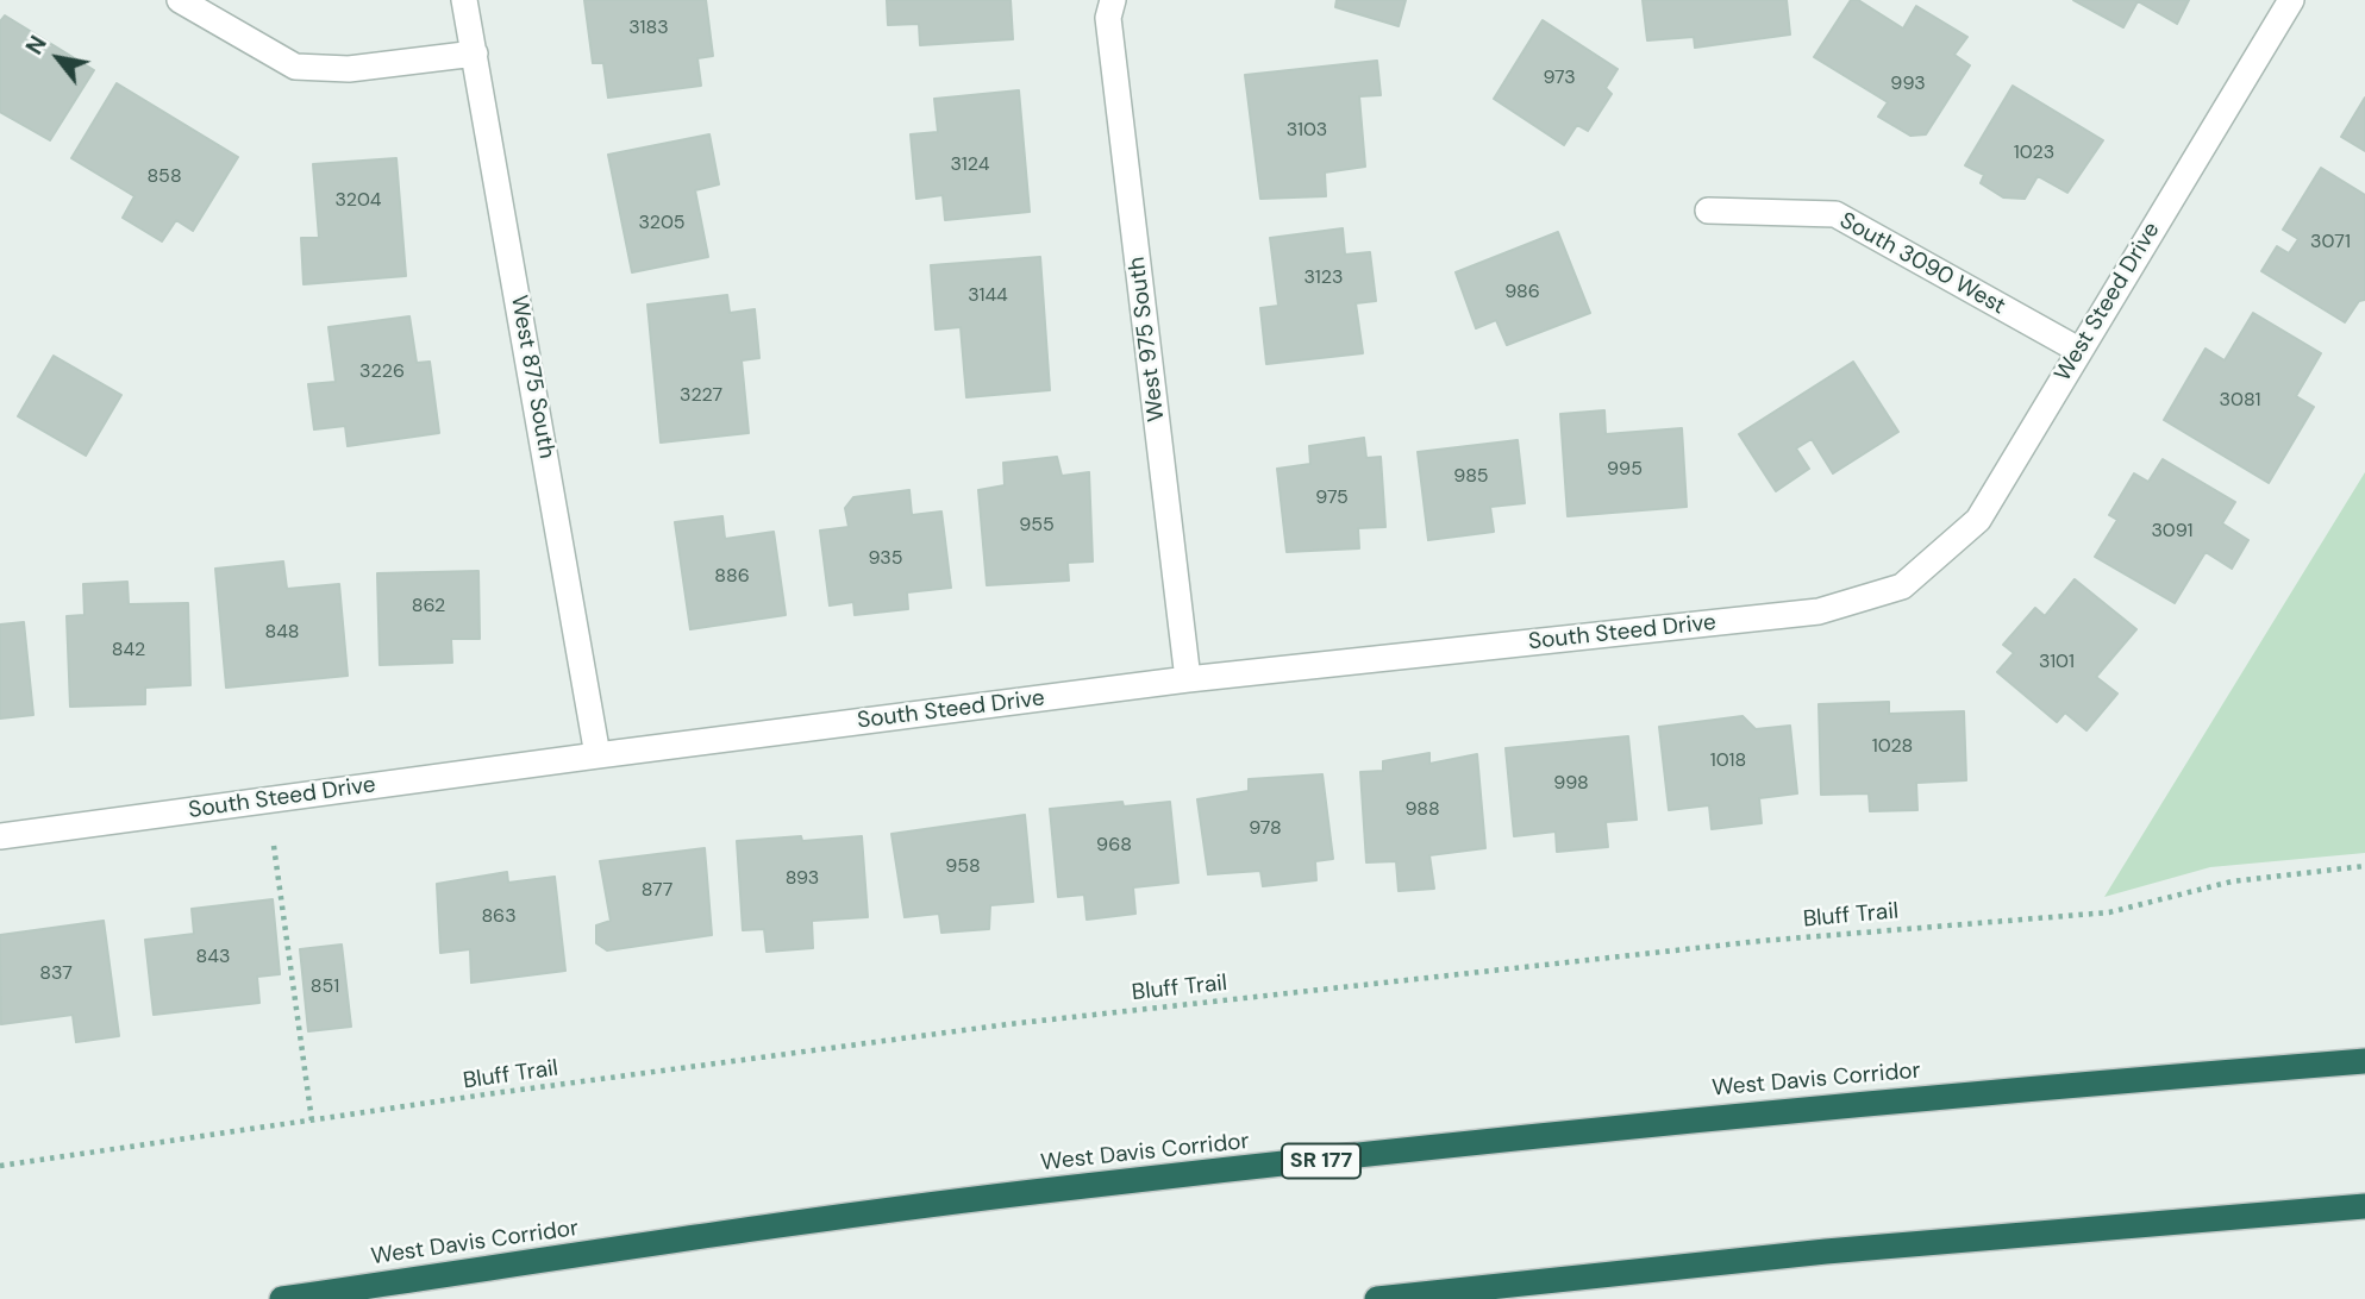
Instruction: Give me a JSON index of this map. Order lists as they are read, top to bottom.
{
  "streets": {
    "highway": ["West Davis Corridor", "SR 177"],
    "street": [
      "South 3090 West",
      "West Steed Drive",
      "West 975 South",
      "West 875 South",
      "South Steed Drive"
    ],
    "path": ["Bluff Trail"]
  },
  "crossings": [
    ["South 3090 West", "West Steed Drive"],
    ["West Steed Drive", "South Steed Drive"],
    ["West 975 South", "South Steed Drive"],
    ["West 875 South", "South Steed Drive"]
  ],
  "house_numbers": [
    "3183",
    "973",
    "993",
    "3103",
    "1023",
    "3124",
    "858",
    "3204",
    "3205",
    "3071",
    "3123",
    "986",
    "3144",
    "3226",
    "3227",
    "3081",
    "995",
    "985",
    "975",
    "955",
    "3091",
    "935",
    "886",
    "862",
    "848",
    "842",
    "3101",
    "1028",
    "1018",
    "998",
    "988",
    "978",
    "968",
    "958",
    "893",
    "877",
    "863",
    "843",
    "837",
    "851"
  ],
  "north": "top left"
}
